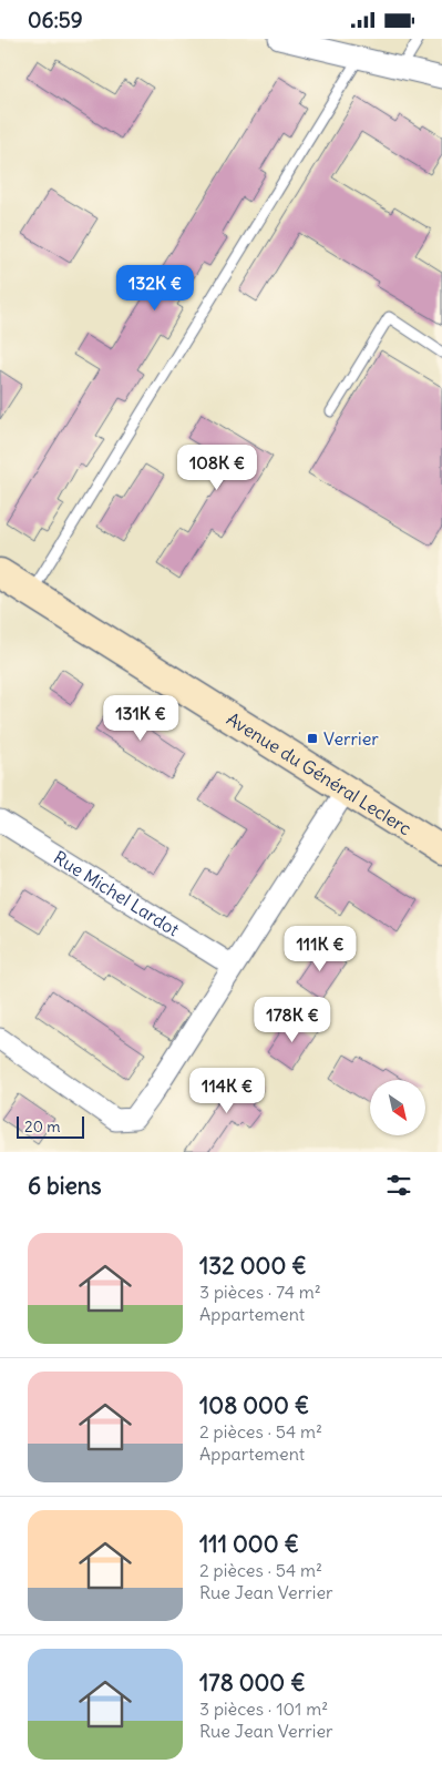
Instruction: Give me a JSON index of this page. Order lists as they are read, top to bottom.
{
  "streets": {
    "main road": ["Avenue du Général Leclerc"],
    "street": ["Rue Michel Lardot"]
  },
  "places": {
    "transit": ["Verrier"]
  },
  "scale_bar": "20 m",
  "north": "bottom right",
  "page": {
    "status": "06:59",
    "price": [
      "132K €",
      "108K €",
      "131K €",
      "111K €",
      "178K €",
      "114K €"
    ],
    "scale": "20 m",
    "heading": "6 biens",
    "list": [
      {
        "name": "132 000 €",
        "note": "3 pièces · 74 m² · Appartement"
      },
      {
        "name": "108 000 €",
        "note": "2 pièces · 54 m² · Appartement"
      },
      {
        "name": "111 000 €",
        "note": "2 pièces · 54 m² · Rue Jean Verrier"
      },
      {
        "name": "178 000 €",
        "note": "3 pièces · 101 m² · Rue Jean Verrier"
      }
    ]
  }
}
